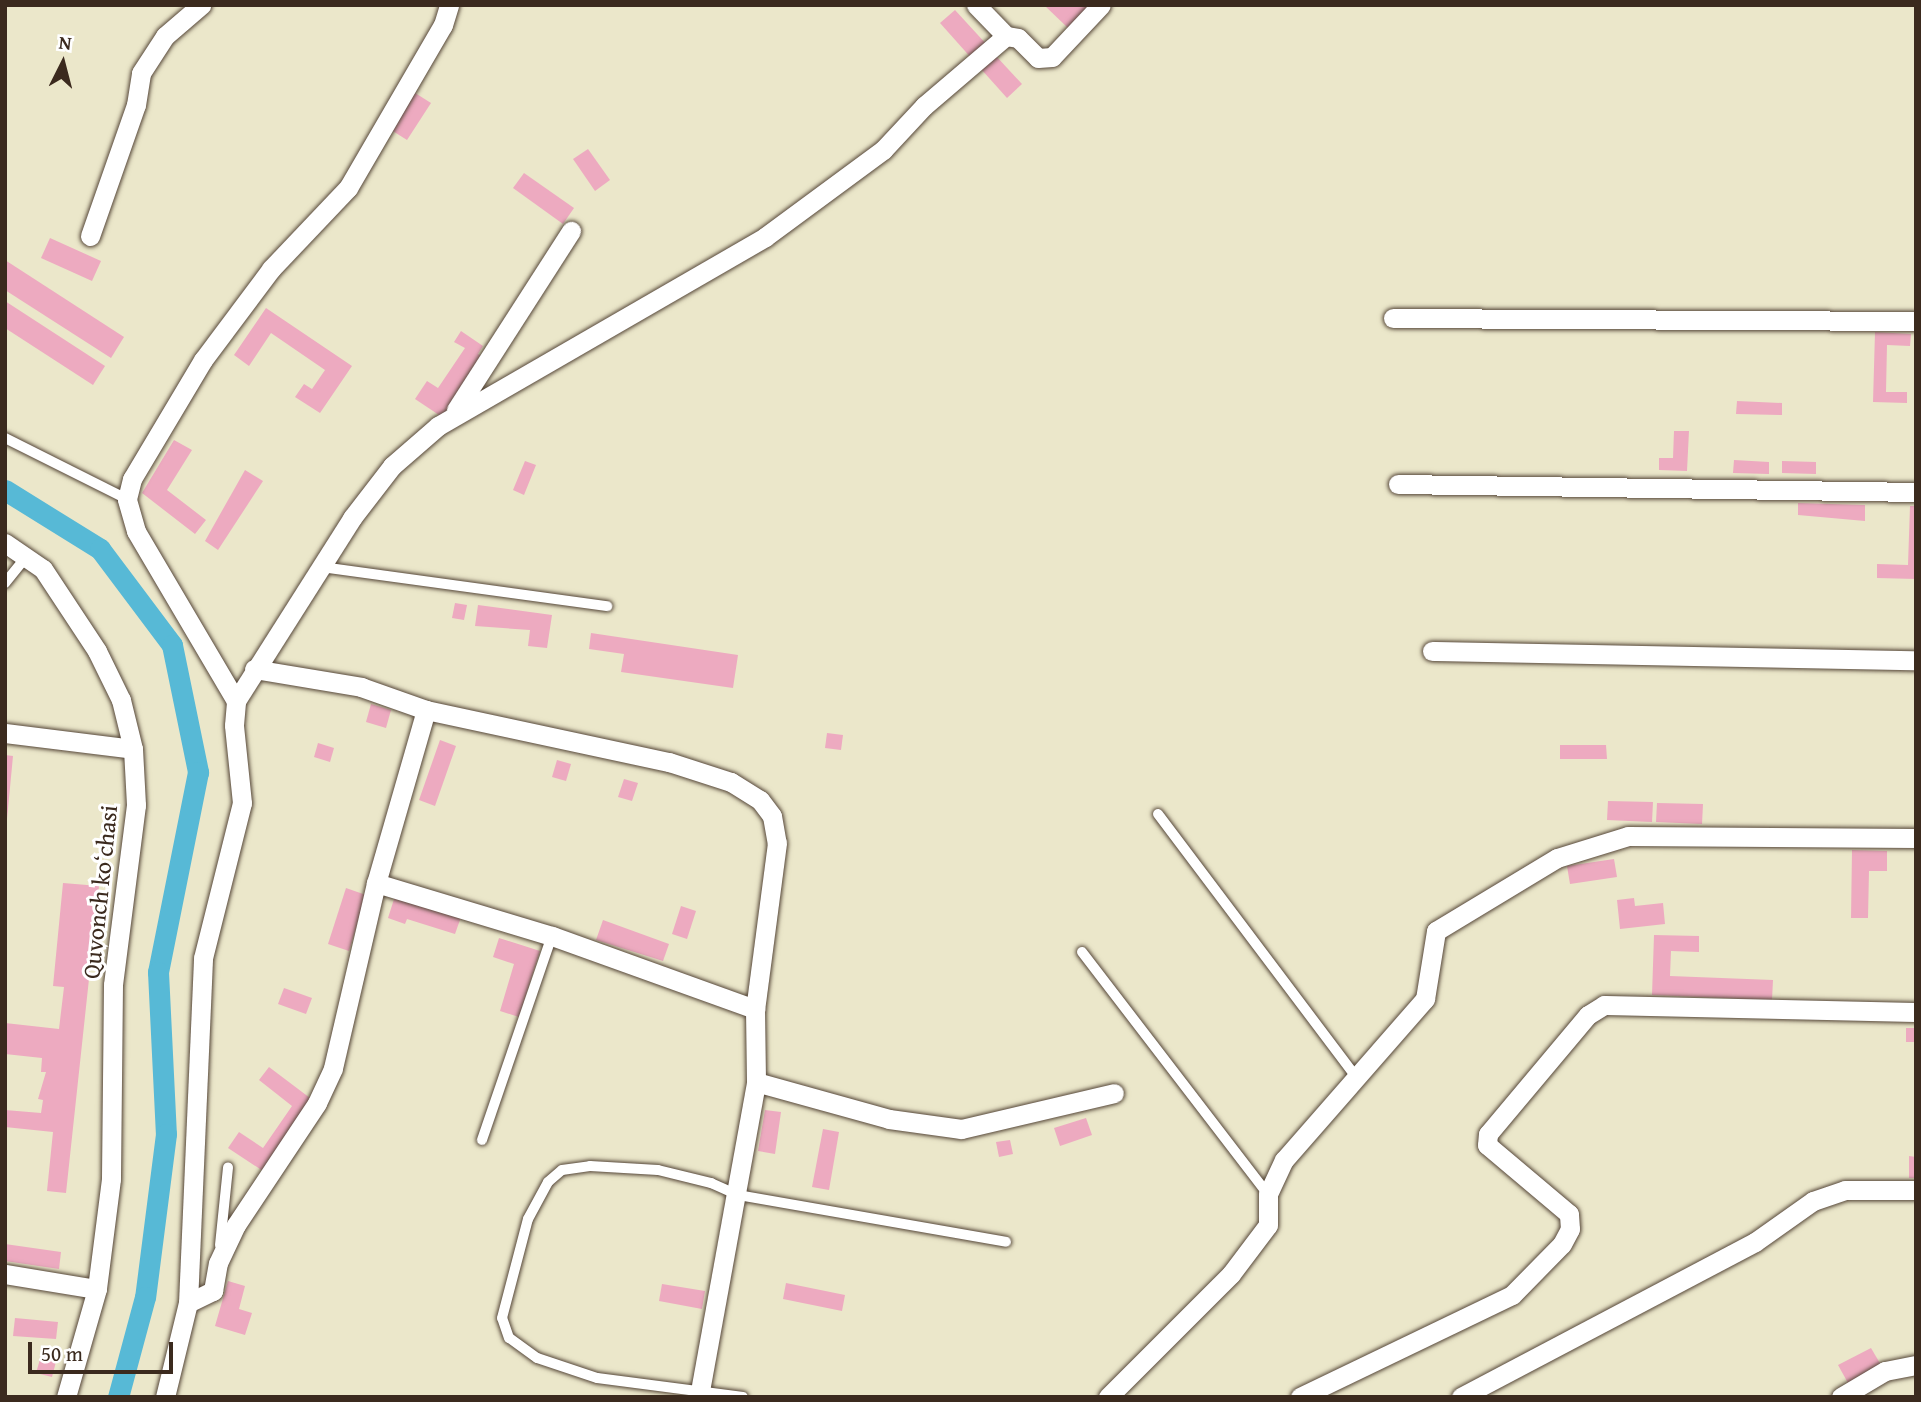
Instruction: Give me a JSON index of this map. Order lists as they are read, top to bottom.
{
  "streets": {
    "street": ["Quvonch koʻchasi"]
  },
  "scale_bar": "50 m",
  "north": "top"
}
